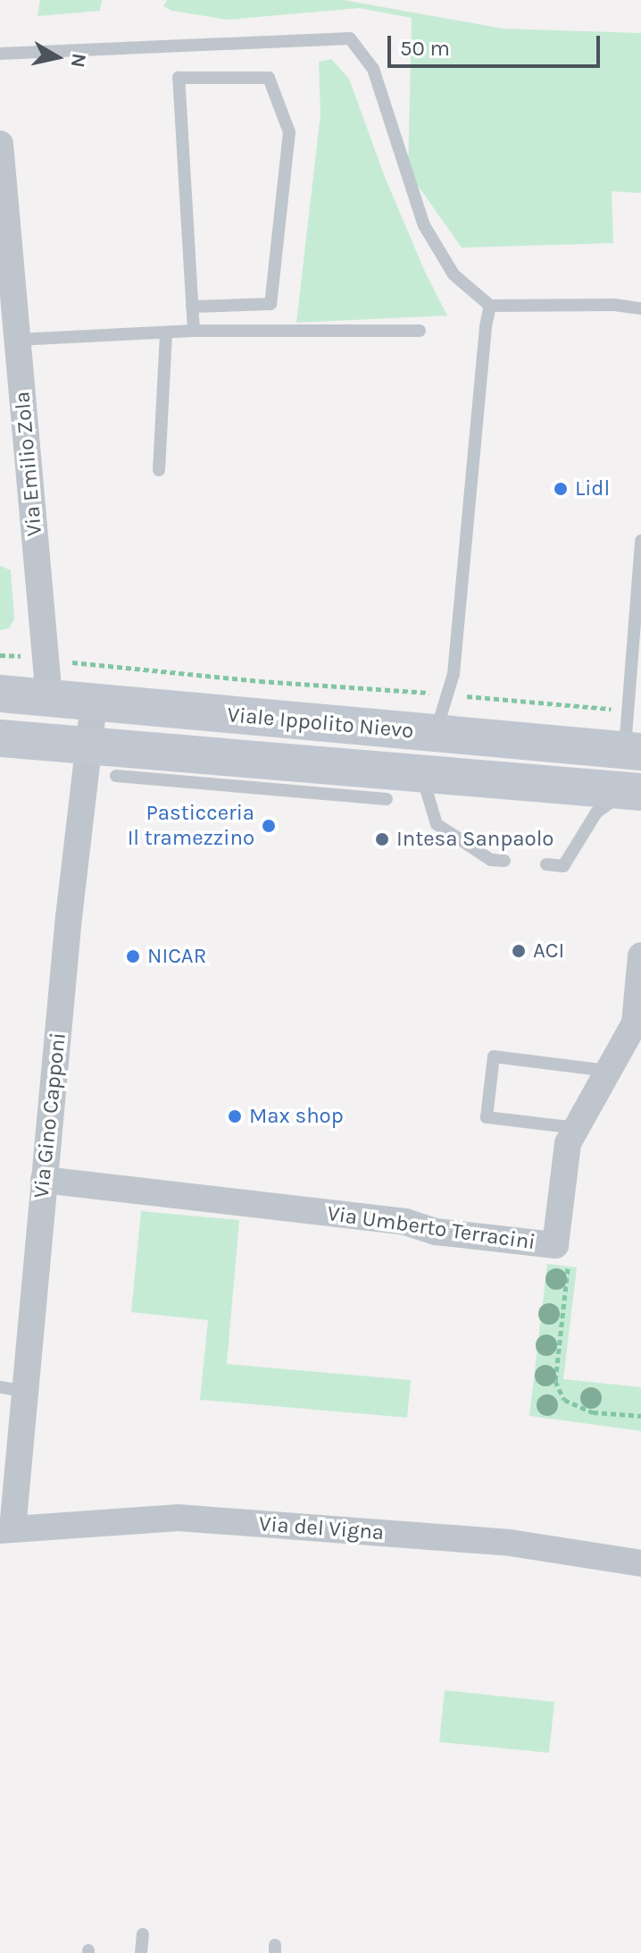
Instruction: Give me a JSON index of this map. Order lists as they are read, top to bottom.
{
  "streets": {
    "main road": ["Viale Ippolito Nievo"],
    "street": [
      "Via Emilio Zola",
      "Via Gino Capponi",
      "Via Umberto Terracini",
      "Via del Vigna"
    ]
  },
  "crossings": [
    ["Via Emilio Zola", "Viale Ippolito Nievo"],
    ["Viale Ippolito Nievo", "Via Gino Capponi"],
    ["Via Gino Capponi", "Via Umberto Terracini"],
    ["Via Gino Capponi", "Via del Vigna"]
  ],
  "places": [
    "Lidl",
    "Pasticceria Il tramezzino",
    "Intesa Sanpaolo",
    "ACI",
    "NICAR",
    "Max shop"
  ],
  "scale_bar": "50 m",
  "north": "right"
}
